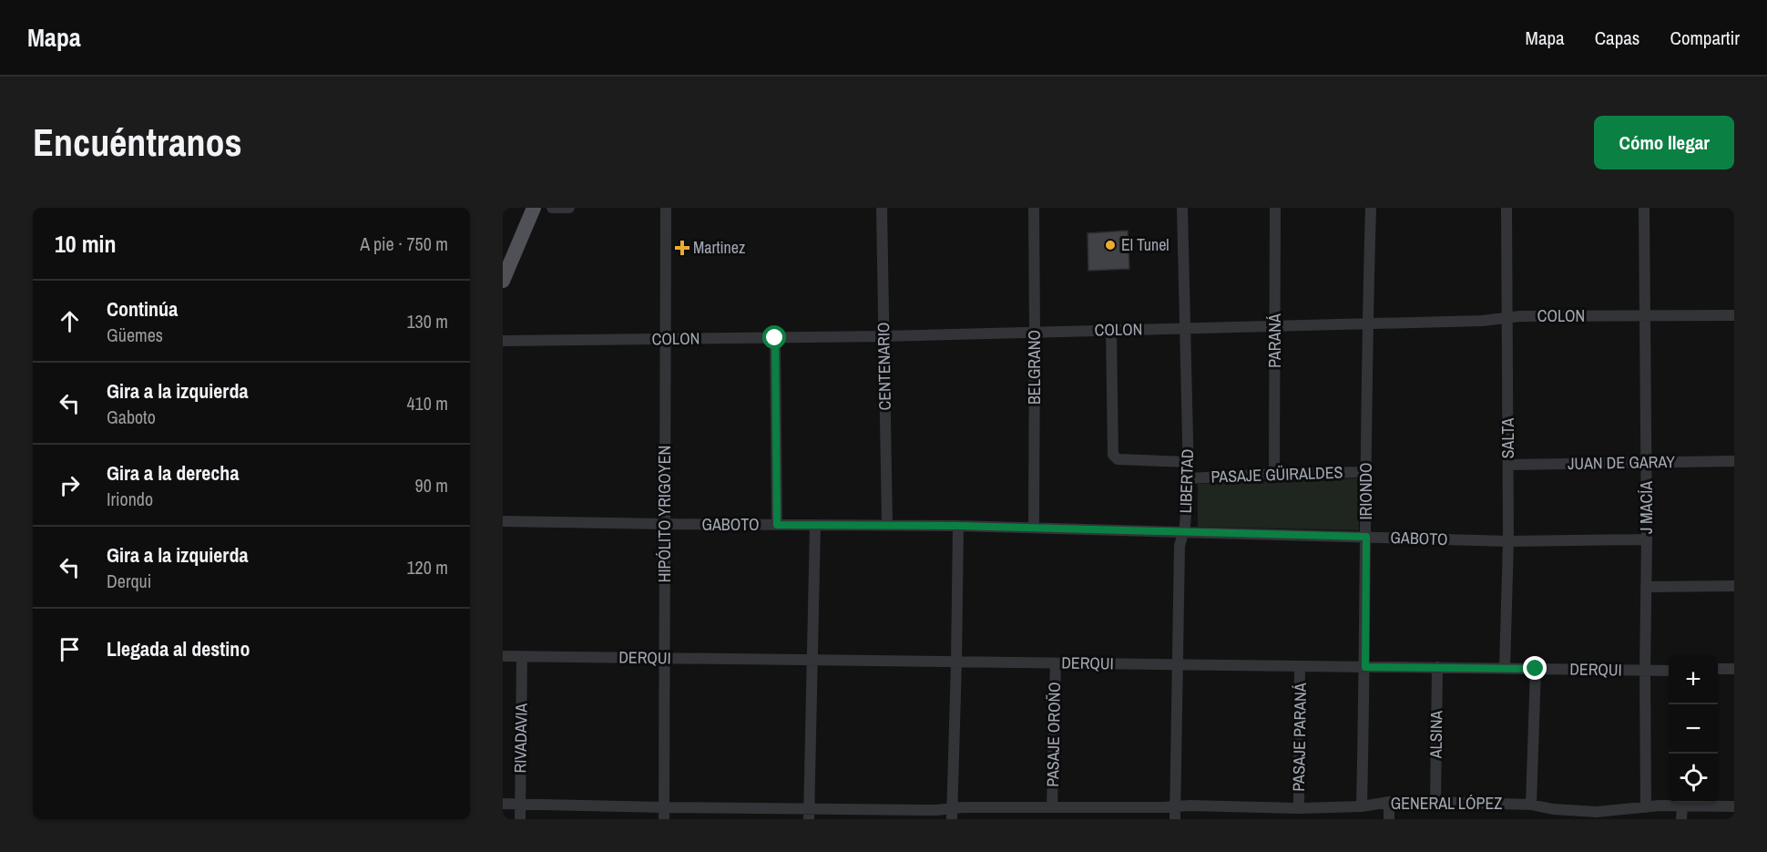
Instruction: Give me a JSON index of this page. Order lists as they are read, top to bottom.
{
  "streets": {
    "street": [
      "COLON",
      "PARANÁ",
      "CENTENARIO",
      "BELGRANO",
      "SALTA",
      "JUAN DE GARAY",
      "PASAJE GÜIRALDES",
      "LIBERTAD",
      "IRIONDO",
      "J MACÍA",
      "HIPÓLITO YRIGOYEN",
      "GABOTO",
      "DERQUI",
      "PASAJE OROÑO",
      "ALSINA",
      "PASAJE PARANÁ",
      "RIVADAVIA",
      "GENERAL LÓPEZ"
    ]
  },
  "crossings": [
    ["COLON", "PARANÁ"],
    ["COLON", "CENTENARIO"],
    ["COLON", "BELGRANO"],
    ["COLON", "SALTA"],
    ["COLON", "PASAJE GÜIRALDES"],
    ["COLON", "LIBERTAD"],
    ["COLON", "IRIONDO"],
    ["COLON", "J MACÍA"],
    ["COLON", "HIPÓLITO YRIGOYEN"],
    ["PARANÁ", "PASAJE GÜIRALDES"],
    ["CENTENARIO", "GABOTO"],
    ["BELGRANO", "GABOTO"],
    ["SALTA", "JUAN DE GARAY"],
    ["SALTA", "GABOTO"],
    ["SALTA", "DERQUI"],
    ["JUAN DE GARAY", "J MACÍA"],
    ["PASAJE GÜIRALDES", "LIBERTAD"],
    ["PASAJE GÜIRALDES", "IRIONDO"],
    ["LIBERTAD", "GABOTO"],
    ["LIBERTAD", "DERQUI"],
    ["LIBERTAD", "GENERAL LÓPEZ"],
    ["IRIONDO", "GABOTO"],
    ["IRIONDO", "DERQUI"],
    ["IRIONDO", "GENERAL LÓPEZ"],
    ["J MACÍA", "GABOTO"],
    ["J MACÍA", "DERQUI"],
    ["J MACÍA", "GENERAL LÓPEZ"],
    ["HIPÓLITO YRIGOYEN", "GABOTO"],
    ["HIPÓLITO YRIGOYEN", "DERQUI"],
    ["HIPÓLITO YRIGOYEN", "GENERAL LÓPEZ"],
    ["DERQUI", "PASAJE OROÑO"],
    ["DERQUI", "ALSINA"],
    ["DERQUI", "PASAJE PARANÁ"],
    ["DERQUI", "RIVADAVIA"],
    ["PASAJE OROÑO", "GENERAL LÓPEZ"],
    ["ALSINA", "GENERAL LÓPEZ"],
    ["PASAJE PARANÁ", "GENERAL LÓPEZ"],
    ["RIVADAVIA", "GENERAL LÓPEZ"]
  ],
  "places": {
    "other": ["El Tunel"],
    "health": ["Martinez"]
  },
  "page": {
    "header": "Mapa",
    "nav": ["Mapa", "Capas", "Compartir"],
    "buttons": "Cómo llegar",
    "title": "Encuéntranos",
    "heading": ["10 min", "A pie · 750 m"],
    "list": [
      ["Continúa", "Güemes", "130 m"],
      ["Gira a la izquierda", "Gaboto", "410 m"],
      ["Gira a la derecha", "Iriondo", "90 m"],
      ["Gira a la izquierda", "Derqui", "120 m"],
      "Llegada al destino"
    ],
    "map_buttons": ["+", "−"]
  }
}
